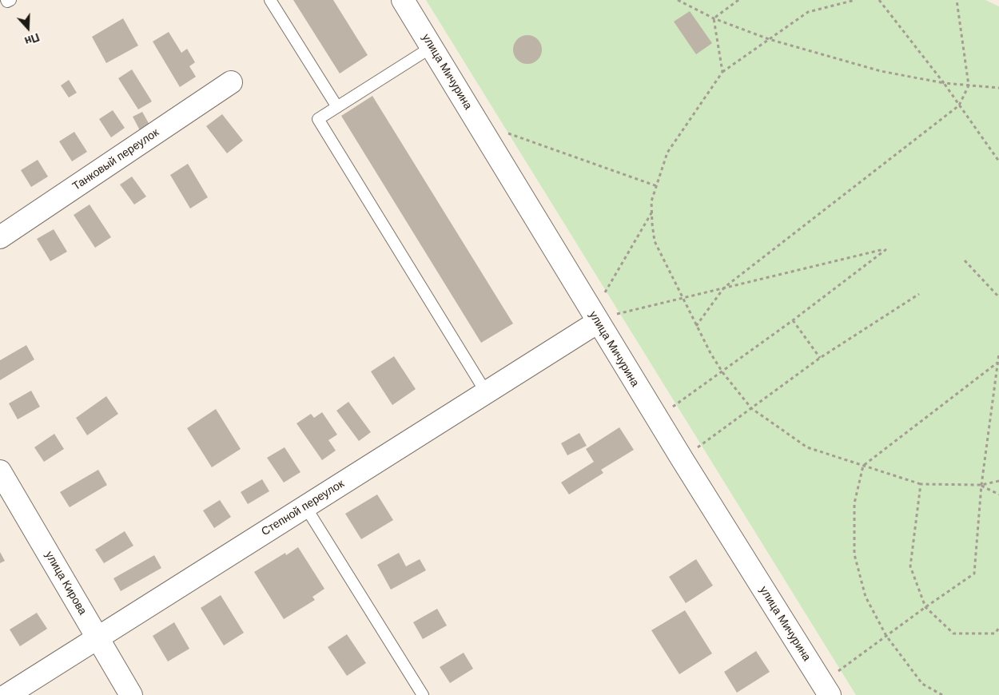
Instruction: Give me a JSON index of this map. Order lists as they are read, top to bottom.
{
  "streets": {
    "street": [
      "улица Мичурина",
      "Танковый переулок",
      "Степной переулок",
      "улица Кирова"
    ]
  },
  "crossings": [
    ["улица Мичурина", "Степной переулок"],
    ["Степной переулок", "улица Кирова"]
  ],
  "north": "bottom"
}
